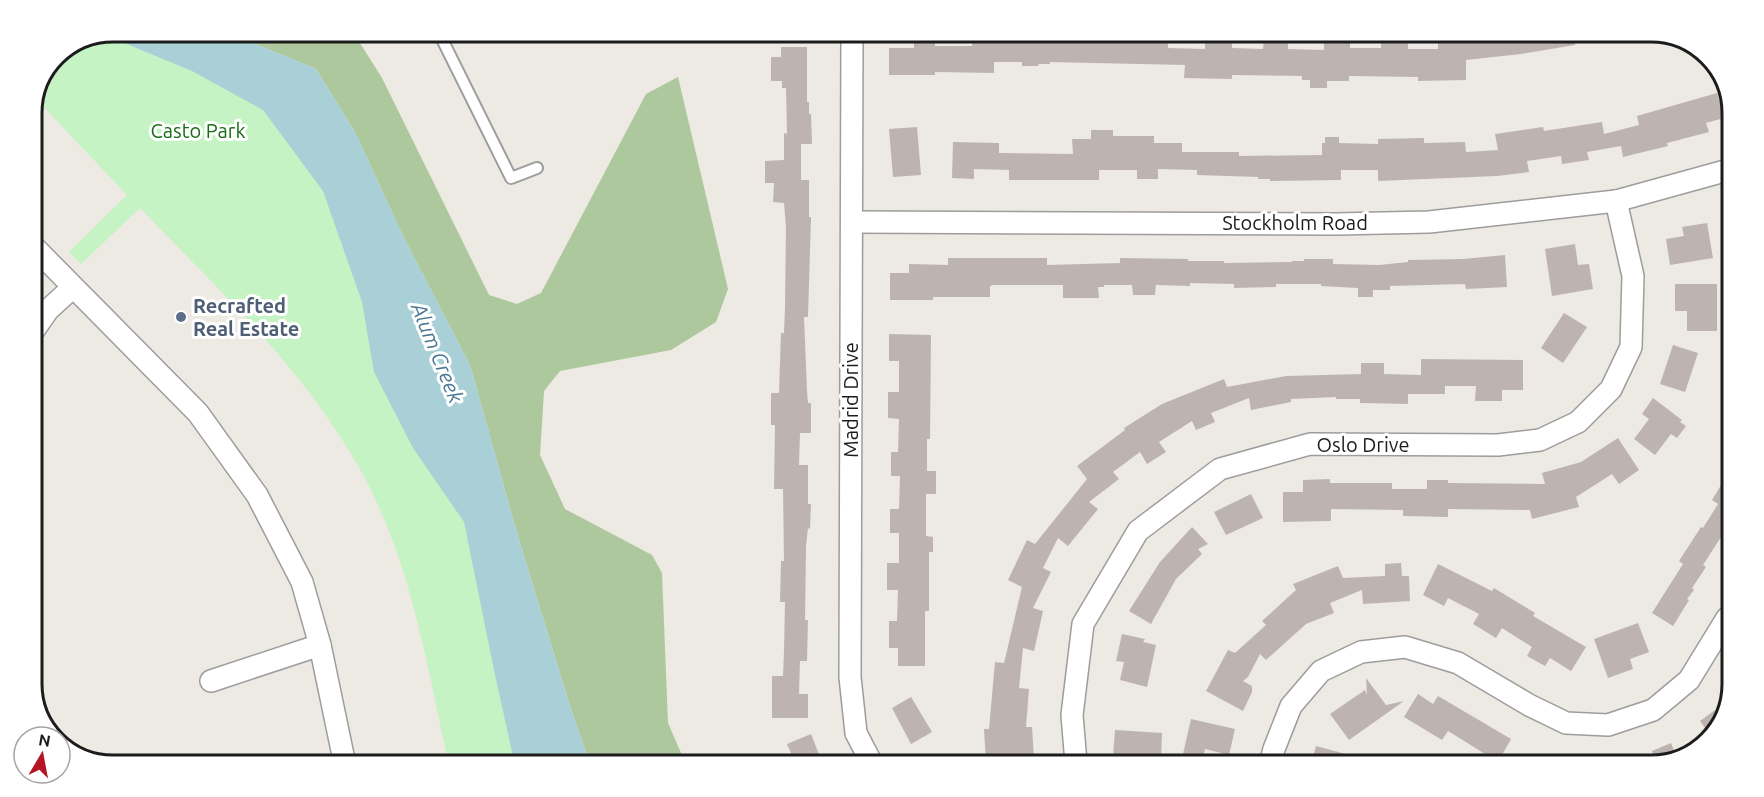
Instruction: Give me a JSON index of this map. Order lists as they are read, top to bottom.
{
  "streets": {
    "street": ["Stockholm Road", "Madrid Drive", "Oslo Drive"]
  },
  "crossings": [
    ["Stockholm Road", "Madrid Drive"],
    ["Stockholm Road", "Oslo Drive"]
  ],
  "water": ["Alum Creek"],
  "parks": ["Casto Park"],
  "places": ["Recrafted Real Estate"],
  "north": "top"
}
